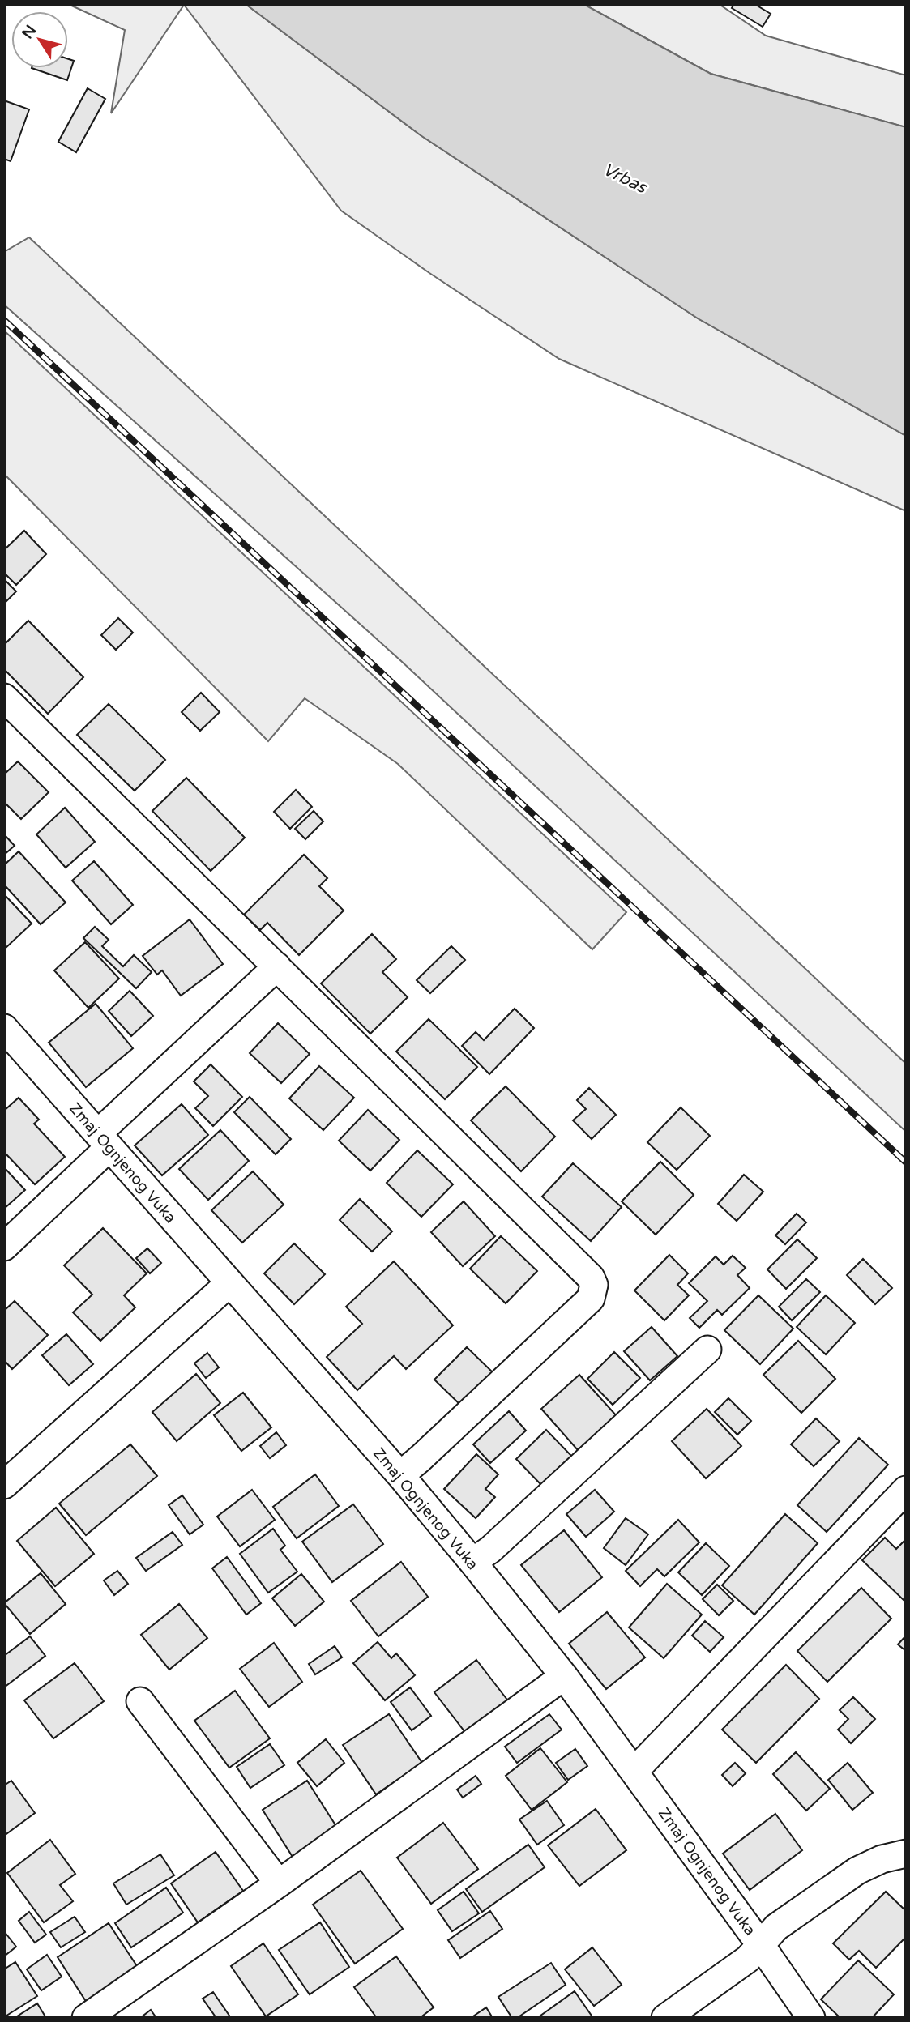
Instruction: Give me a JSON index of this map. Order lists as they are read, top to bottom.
{
  "streets": {
    "street": ["Zmaj Ognjenog Vuka"]
  },
  "water": ["Vrbas"],
  "north": "top left"
}
